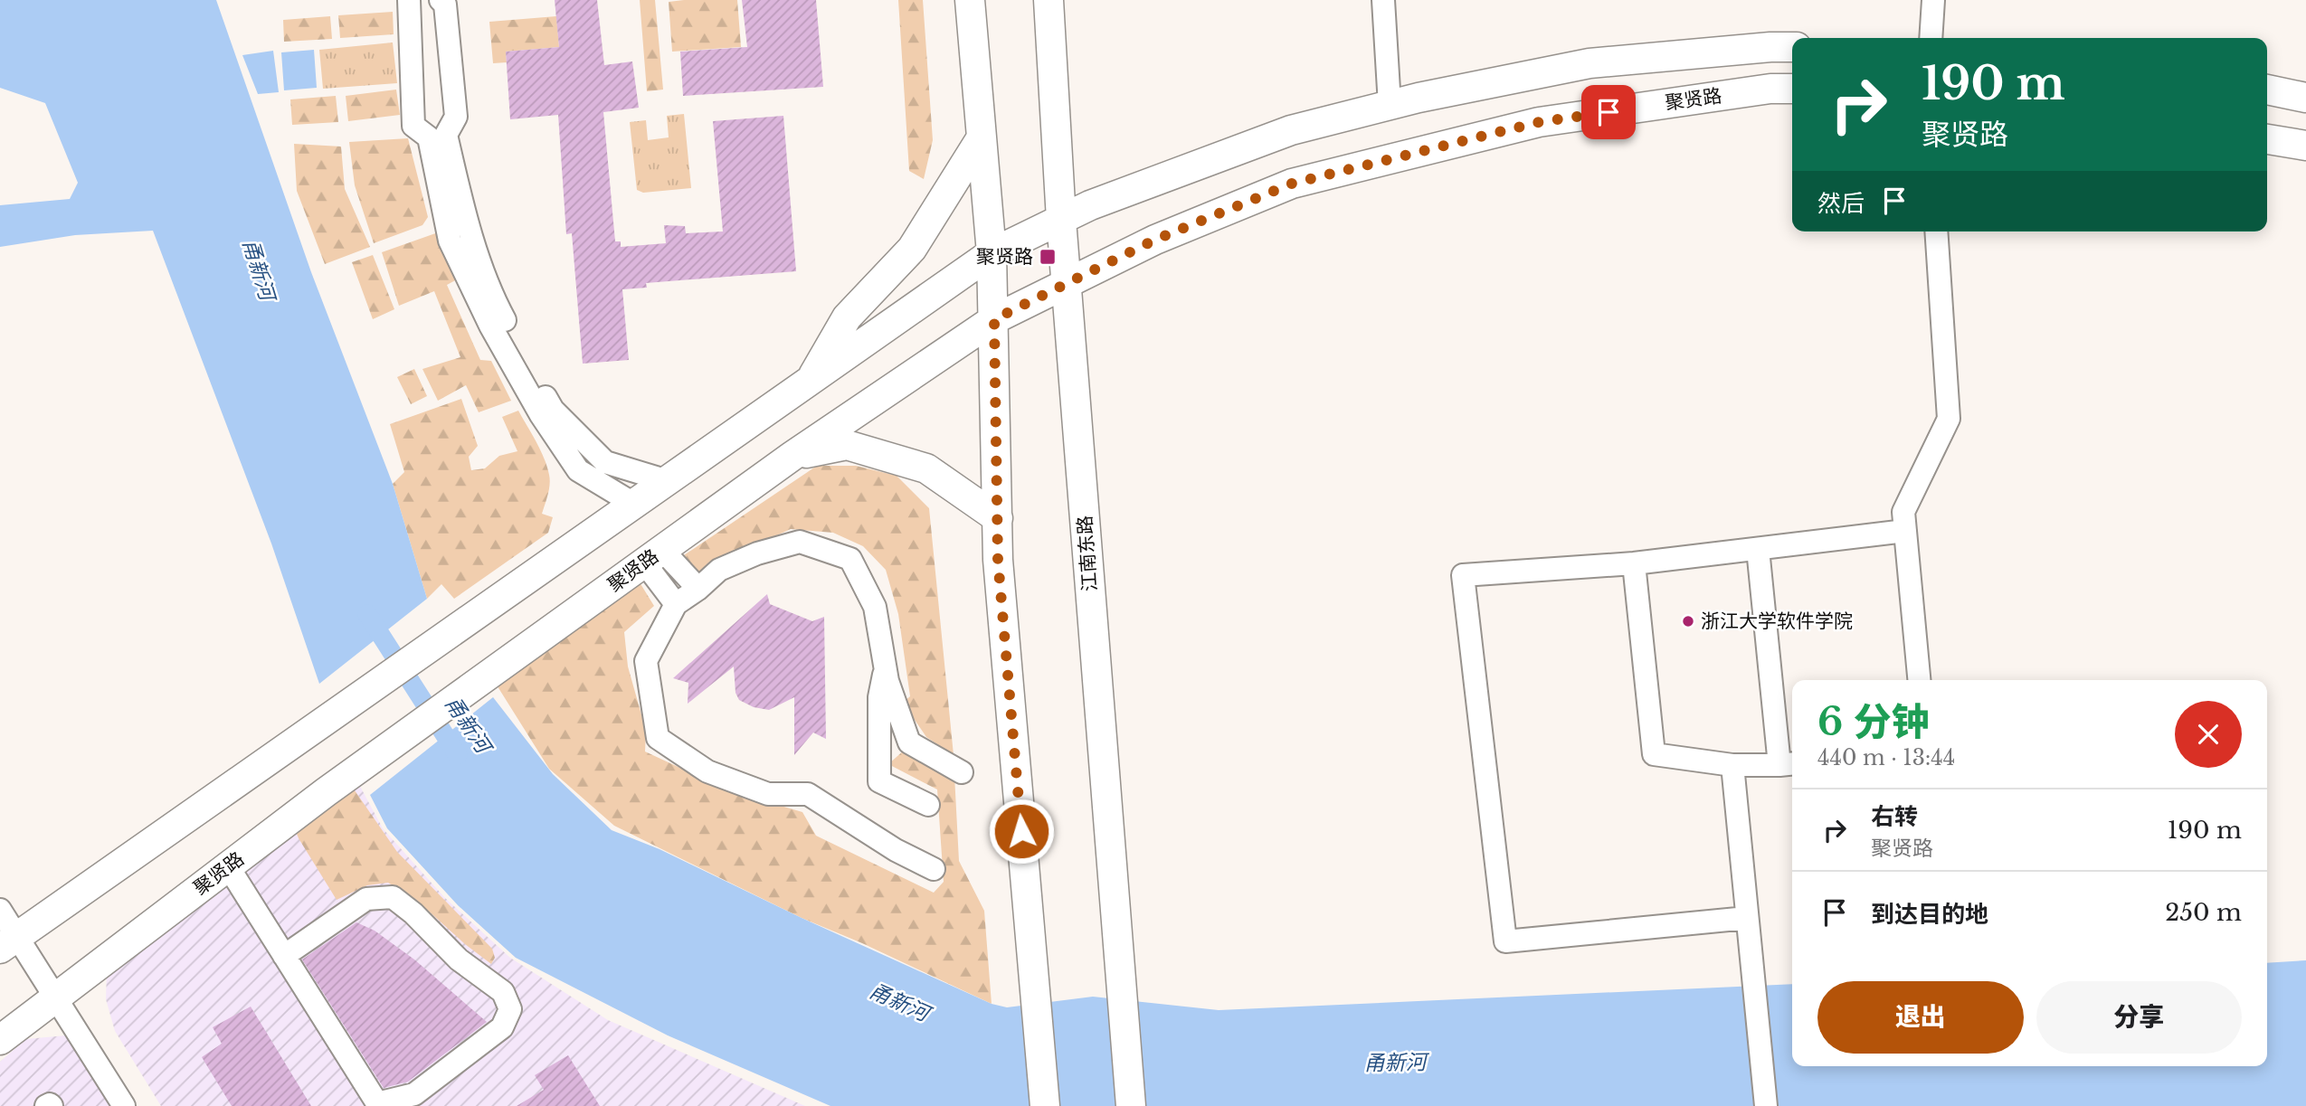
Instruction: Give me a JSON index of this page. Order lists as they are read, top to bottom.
{
  "streets": {
    "main road": ["聚贤路", "江南东路"]
  },
  "crossings": [
    ["聚贤路", "江南东路"]
  ],
  "water": ["甬新河"],
  "places": {
    "transit": ["聚贤路"],
    "other": ["浙江大学软件学院"]
  },
  "page": {
    "turn": ["190 m", "聚贤路"],
    "then": "然后",
    "heading": ["6 分钟", "440 m · 13:44"],
    "list": [
      {
        "name": "右转",
        "note": "聚贤路",
        "value": "190 m"
      },
      {
        "name": "到达目的地",
        "value": "250 m"
      }
    ],
    "buttons": ["退出", "分享"]
  }
}
